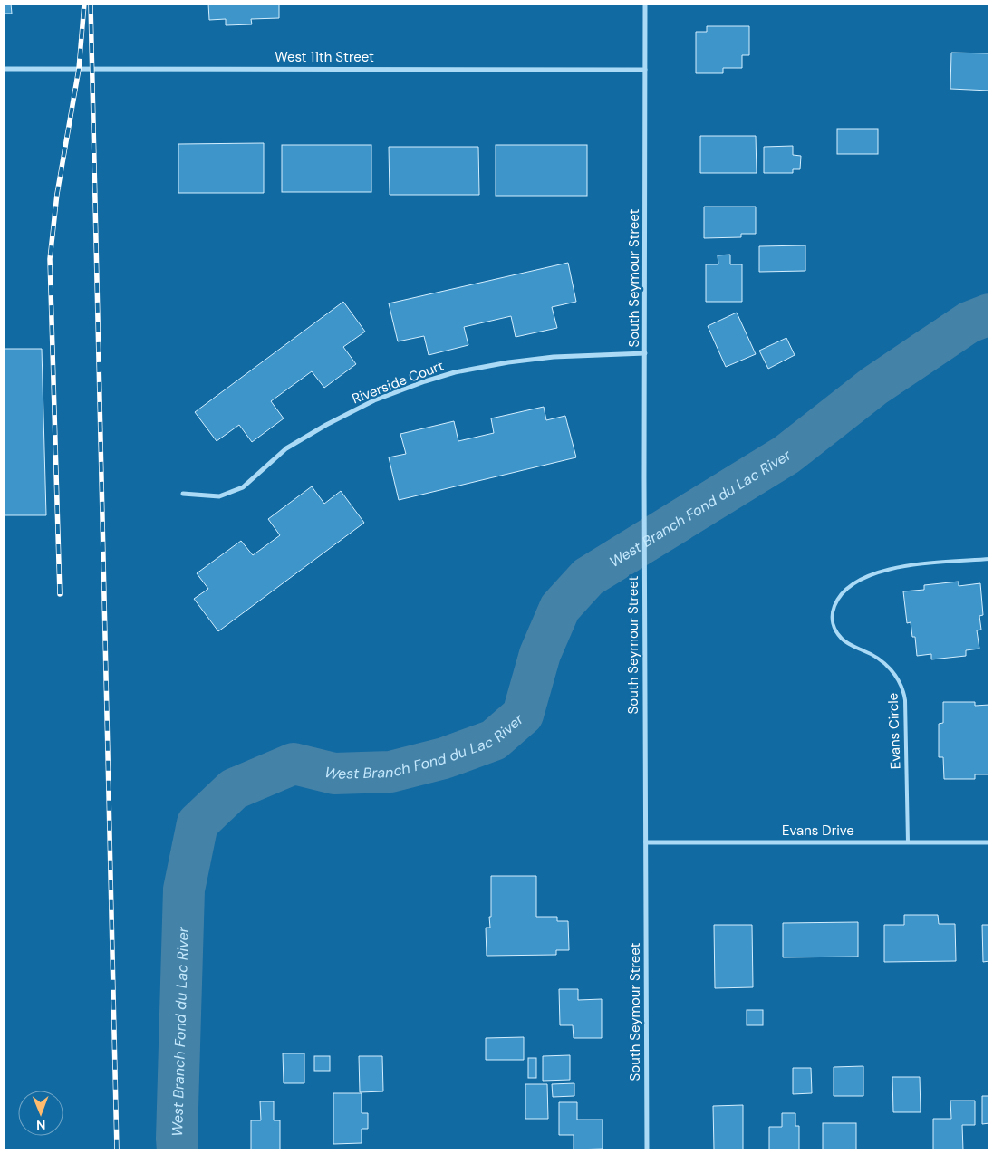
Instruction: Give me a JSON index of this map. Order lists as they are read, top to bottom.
{
  "streets": {
    "street": [
      "West 11th Street",
      "South Seymour Street",
      "Riverside Court",
      "Evans Drive"
    ],
    "lane": ["Evans Circle"]
  },
  "crossings": [
    ["West 11th Street", "South Seymour Street"],
    ["South Seymour Street", "Riverside Court"],
    ["South Seymour Street", "Evans Drive"],
    ["Evans Circle", "Evans Drive"]
  ],
  "water": ["West Branch Fond du Lac River"],
  "north": "bottom"
}
